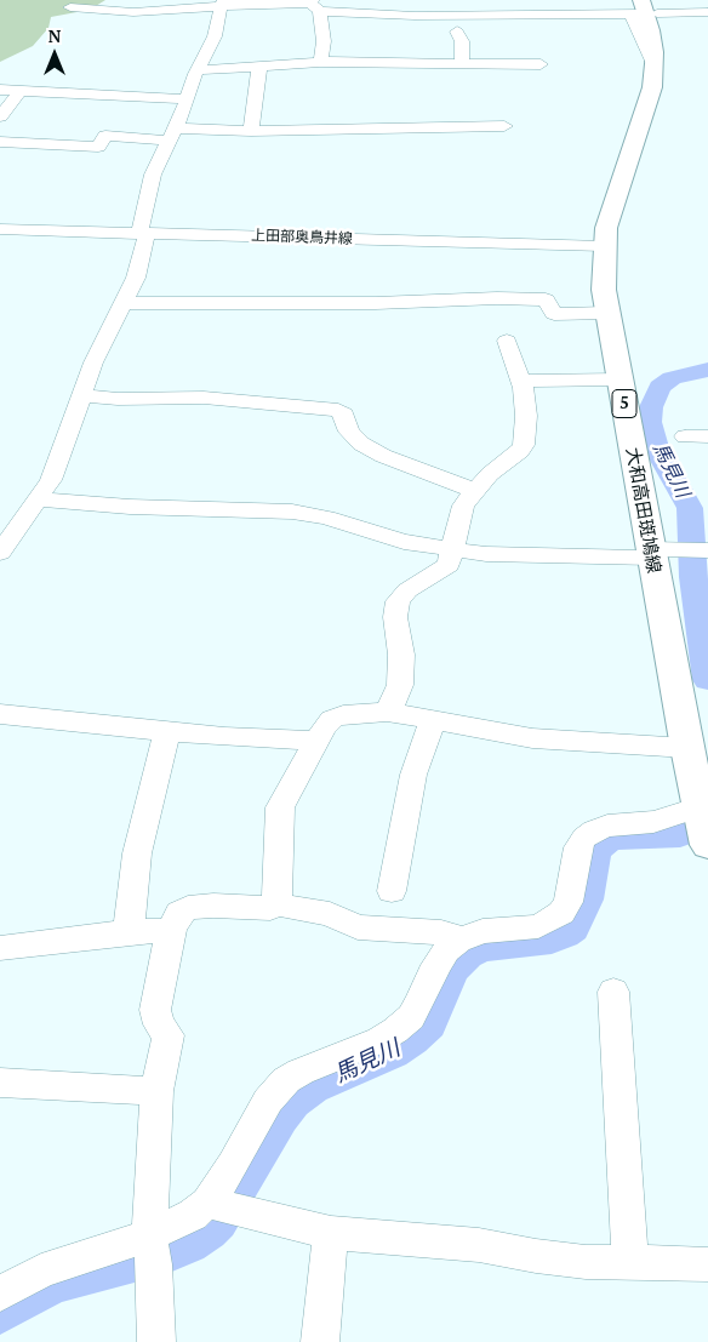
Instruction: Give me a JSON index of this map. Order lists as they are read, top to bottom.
{
  "streets": {
    "main road": ["5", "大和高田斑鳩線"],
    "street": ["上田部奥鳥井線"]
  },
  "crossings": [
    ["上田部奥鳥井線", "大和高田斑鳩線"]
  ],
  "water": ["馬見川"],
  "north": "top"
}
